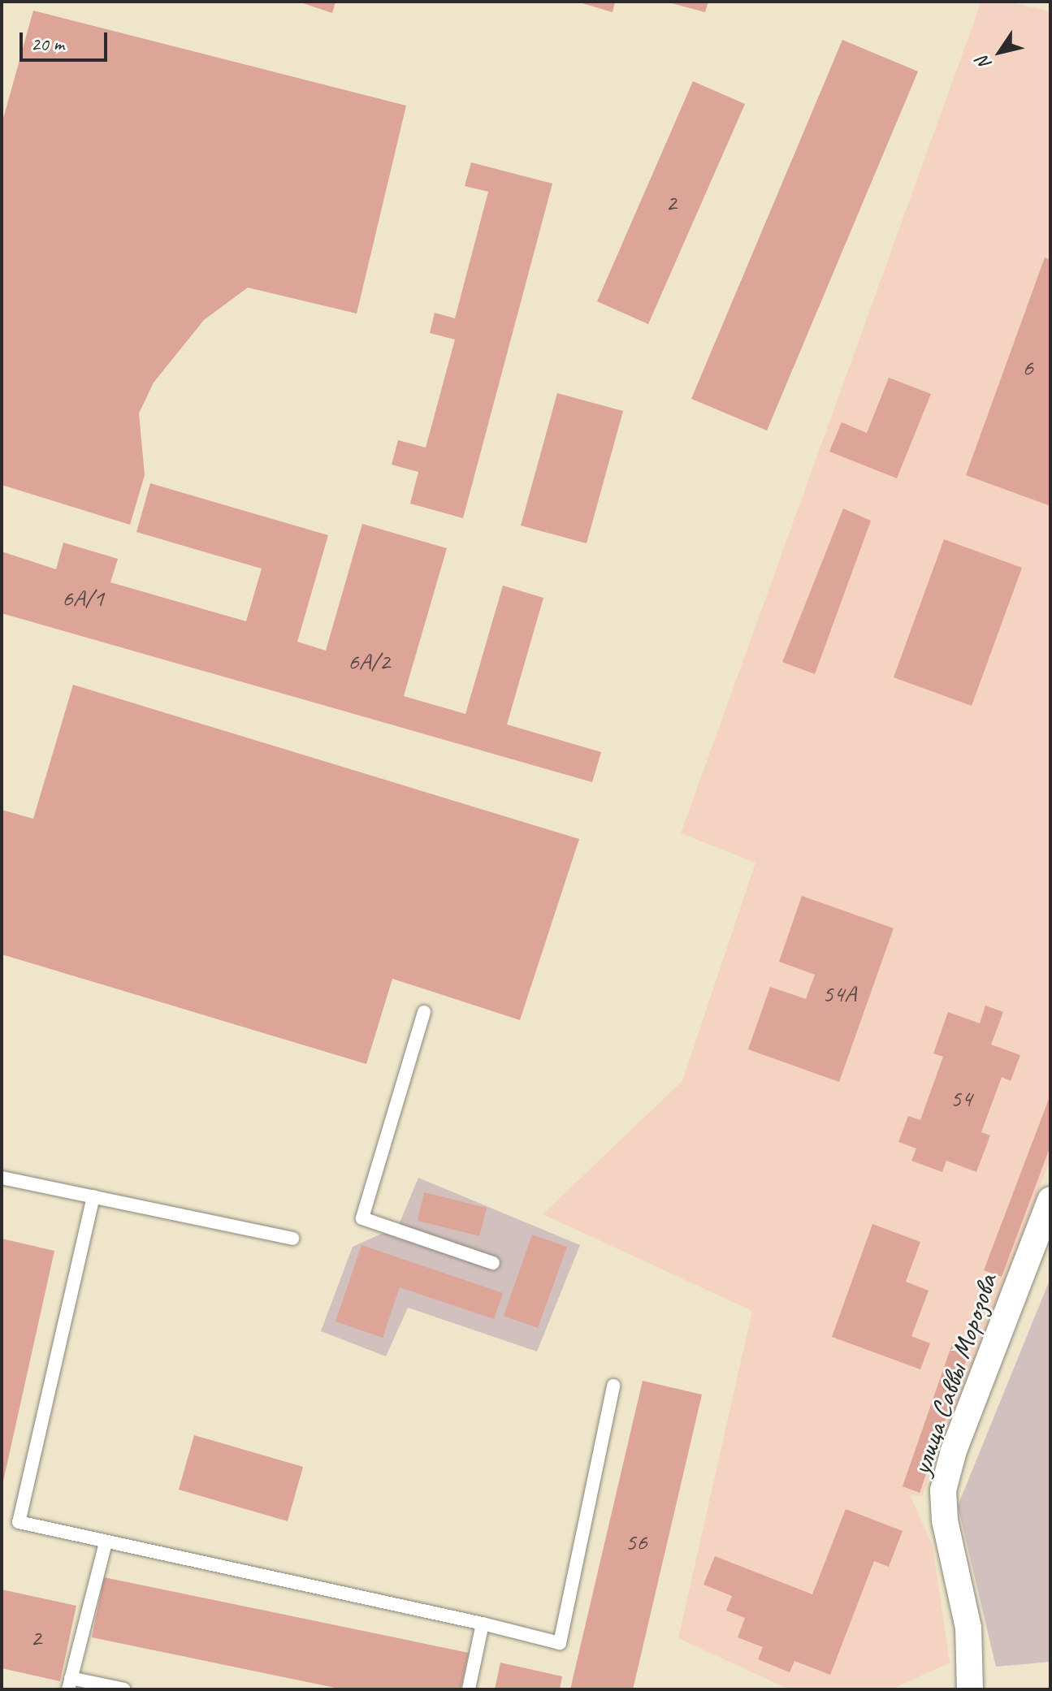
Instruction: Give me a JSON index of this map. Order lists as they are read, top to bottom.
{
  "streets": {
    "street": ["улица Саввы Морозова"]
  },
  "house_numbers": [
    "2",
    "6",
    "6А/1",
    "6А/2",
    "54А",
    "54",
    "56",
    "2"
  ],
  "scale_bar": "20 m",
  "north": "bottom left"
}
